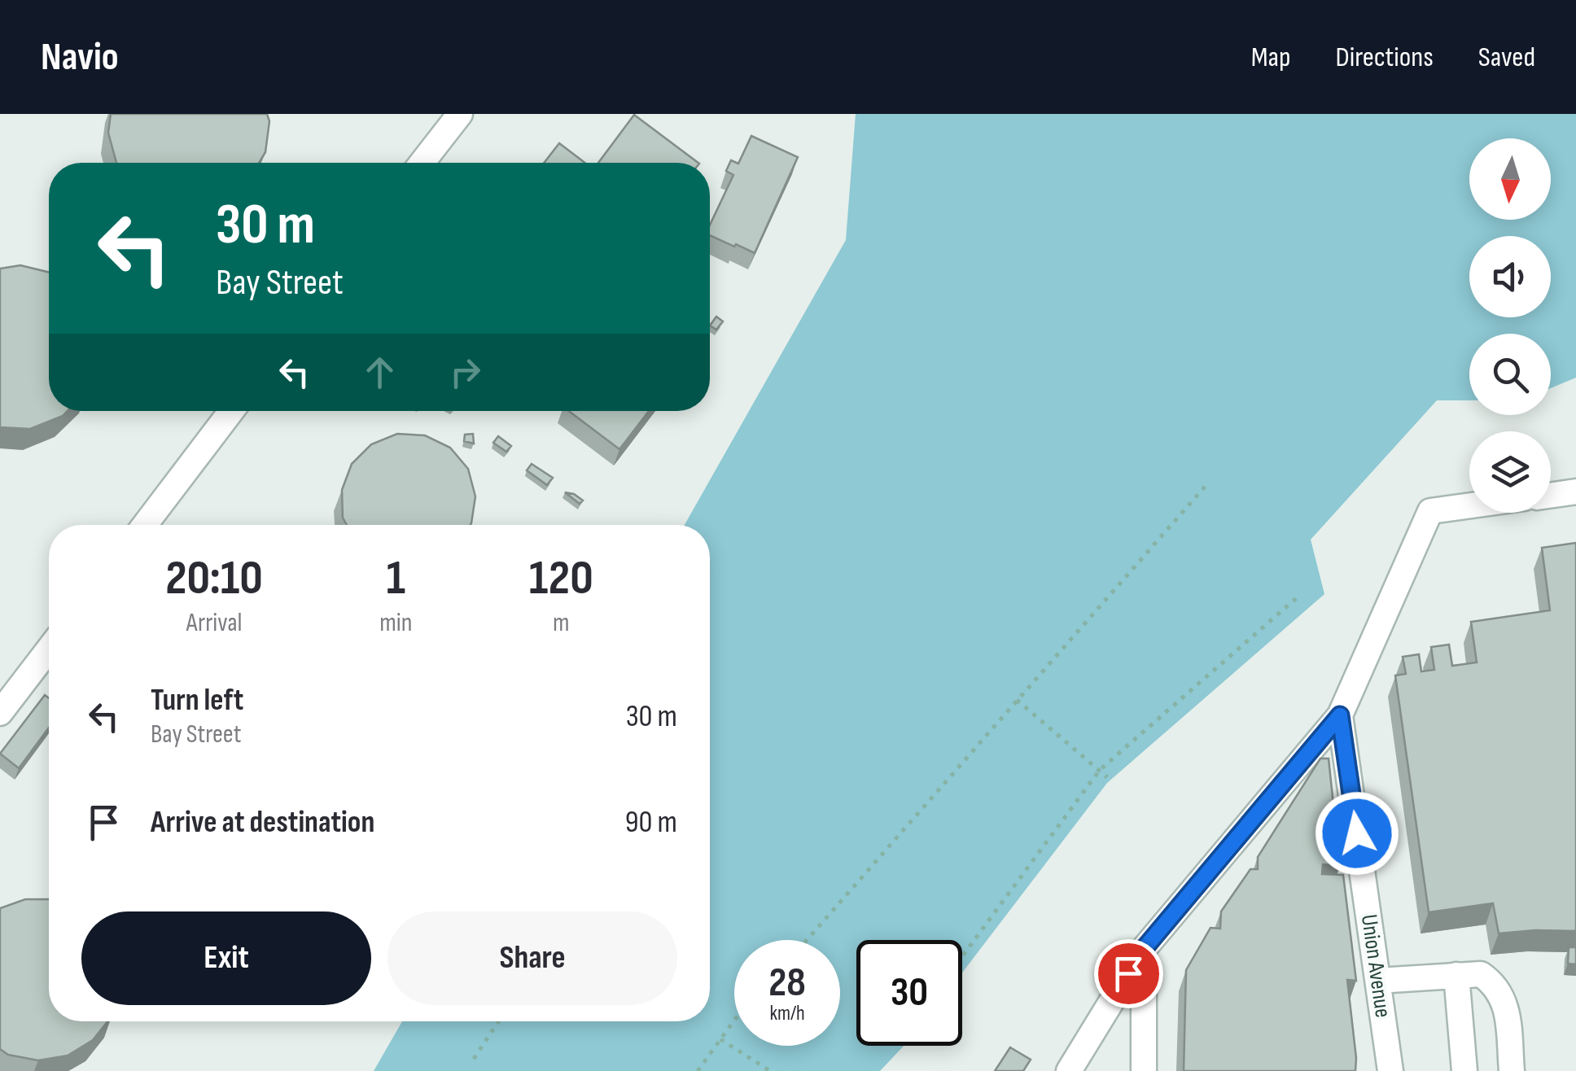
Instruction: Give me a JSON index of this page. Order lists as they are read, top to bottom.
{
  "streets": {
    "street": ["Union Avenue"]
  },
  "north": "bottom",
  "page": {
    "header": "Navio",
    "nav": ["Map", "Directions", "Saved"],
    "turn": ["30 m", "Bay Street"],
    "eta": [
      "20:10",
      "Arrival",
      "1",
      "min",
      "120",
      "m"
    ],
    "list": [
      {
        "name": "Turn left",
        "note": "Bay Street",
        "value": "30 m"
      },
      {
        "name": "Arrive at destination",
        "value": "90 m"
      }
    ],
    "buttons": ["Exit", "Share"],
    "speed": "28 km/h",
    "limit": "30"
  }
}
